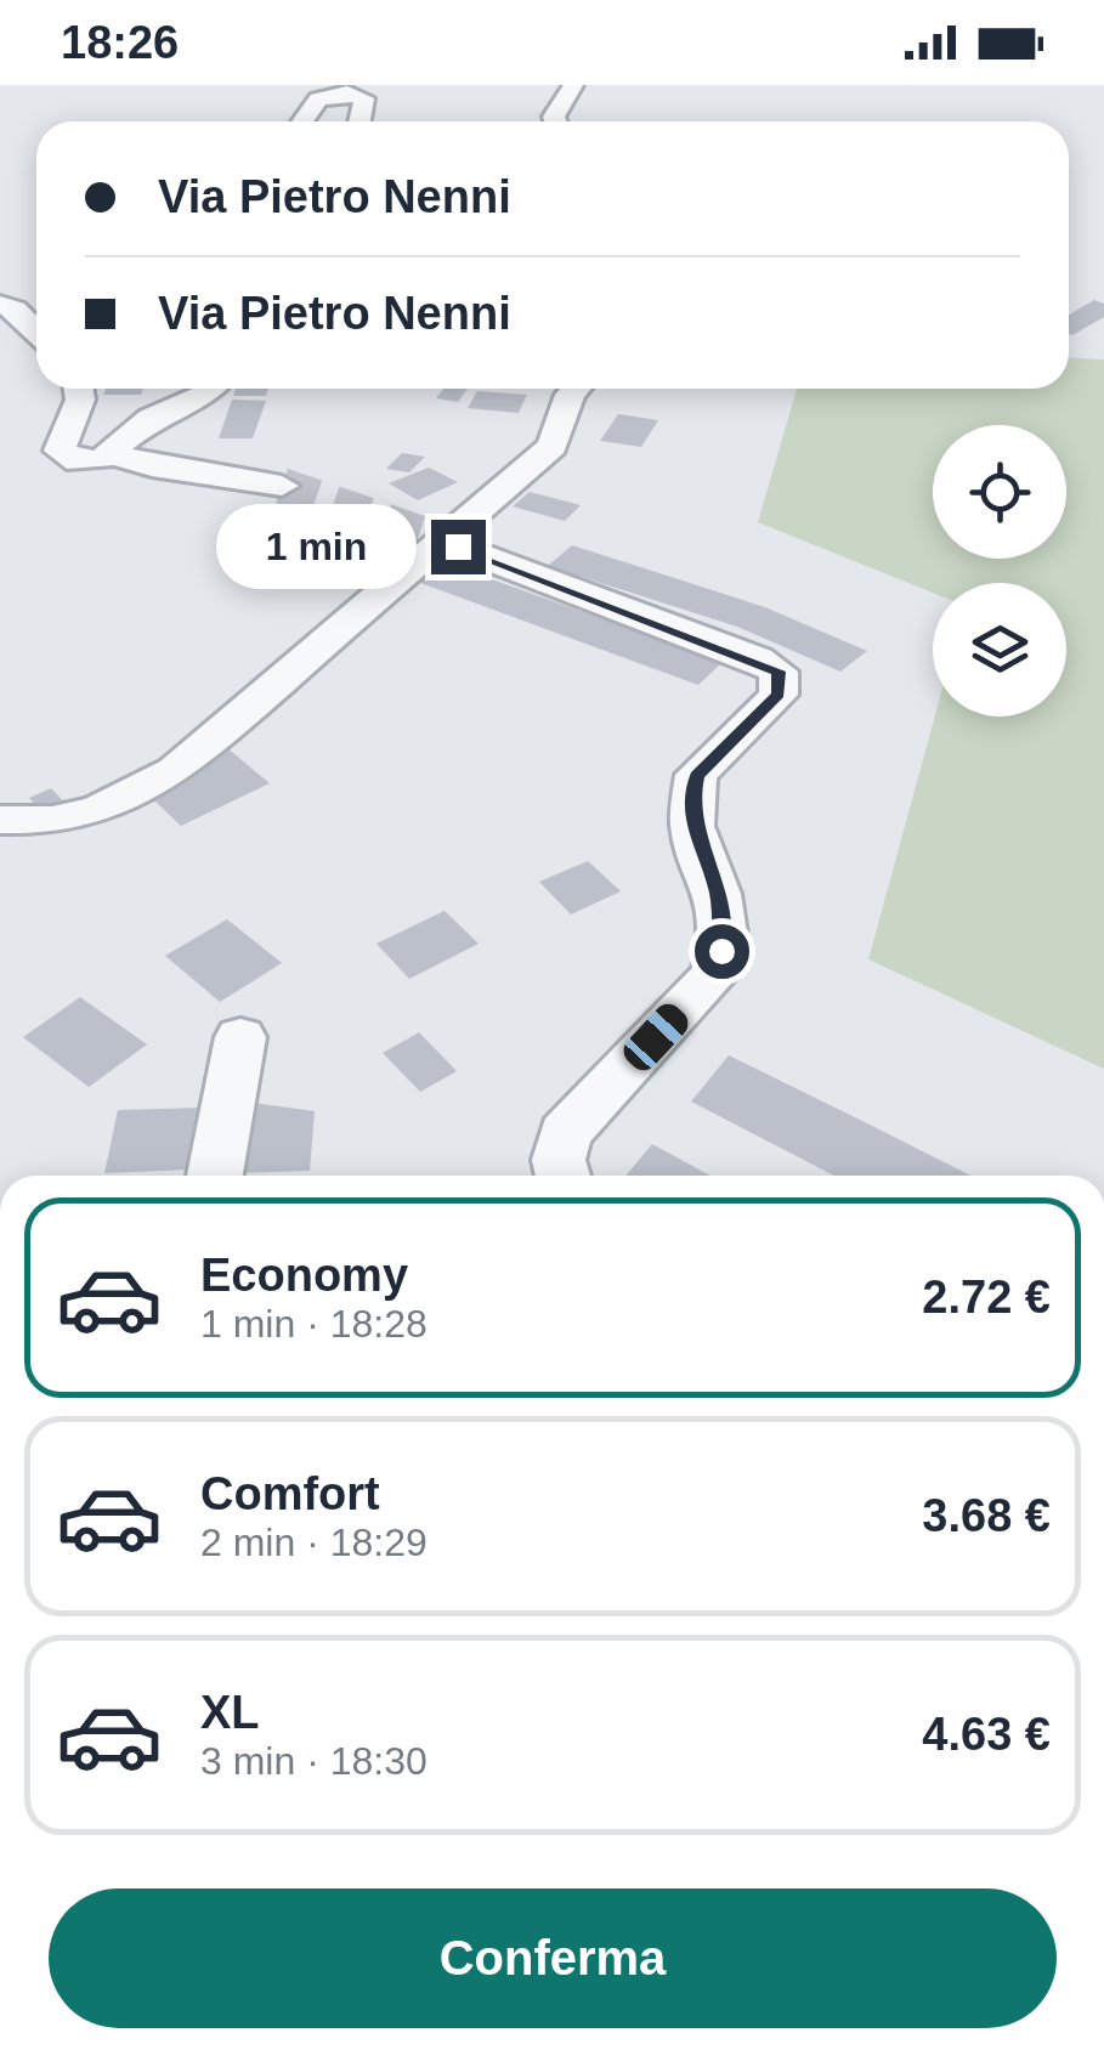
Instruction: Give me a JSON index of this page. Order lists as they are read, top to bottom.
{
  "page": {
    "status": "18:26",
    "banner": ["Via Pietro Nenni", "Via Pietro Nenni"],
    "bubble": "1 min",
    "list": [
      {
        "name": "Economy",
        "note": "1 min · 18:28",
        "value": "2.72 €"
      },
      {
        "name": "Comfort",
        "note": "2 min · 18:29",
        "value": "3.68 €"
      },
      {
        "name": "XL",
        "note": "3 min · 18:30",
        "value": "4.63 €"
      }
    ],
    "buttons": "Conferma"
  }
}
